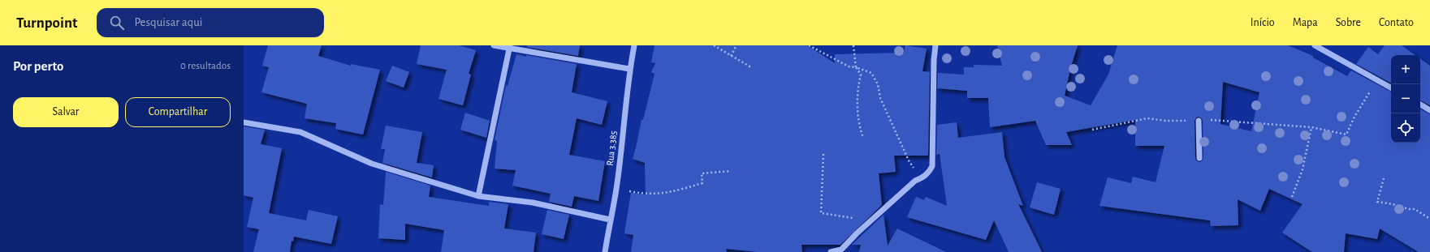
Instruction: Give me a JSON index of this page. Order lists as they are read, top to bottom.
{
  "streets": {
    "street": ["Rua 3.385"]
  },
  "page": {
    "header": "Turnpoint",
    "search": "Pesquisar aqui",
    "nav": [
      "Início",
      "Mapa",
      "Sobre",
      "Contato"
    ],
    "heading": ["Por perto", "0 resultados"],
    "map_buttons": ["+", "−"],
    "buttons": ["Salvar", "Compartilhar"]
  }
}
